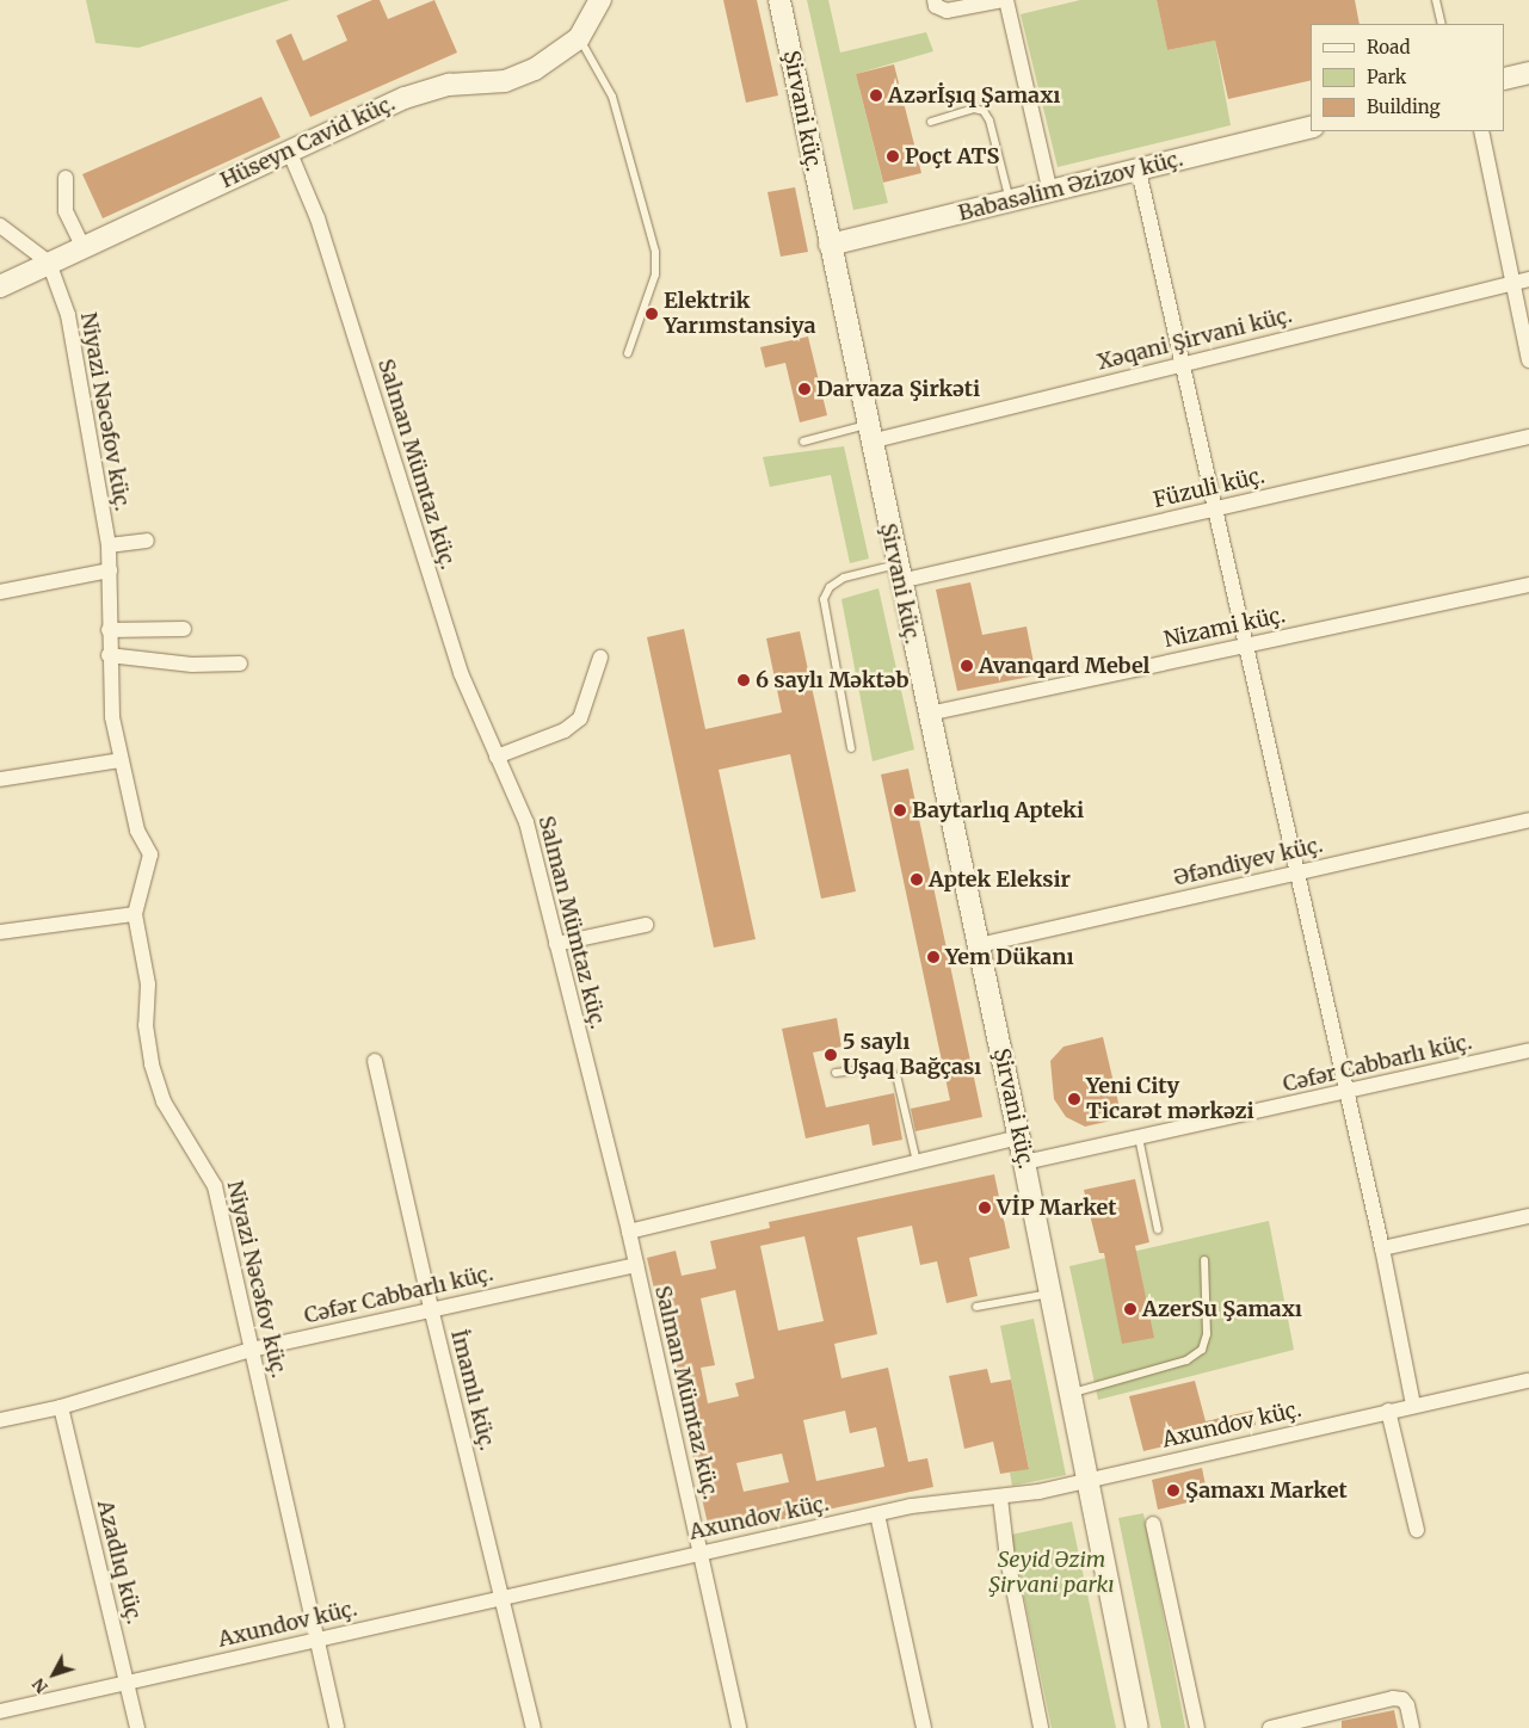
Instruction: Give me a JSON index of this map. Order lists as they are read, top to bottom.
{
  "streets": {
    "main road": ["Şirvani küç.", "Hüseyn Cavid küç.", "Babasəlim Əzizov küç."],
    "street": [
      "Xəqani Şirvani küç.",
      "Niyazi Nəcəfov küç.",
      "Salman Mümtaz küç.",
      "Füzuli küç.",
      "Nizami küç.",
      "Əfəndiyev küç.",
      "Cəfər Cabbarlı küç.",
      "İmamlı küç.",
      "Axundov küç.",
      "Azadlıq küç."
    ]
  },
  "crossings": [
    ["Şirvani küç.", "Babasəlim Əzizov küç."],
    ["Şirvani küç.", "Xəqani Şirvani küç."],
    ["Şirvani küç.", "Füzuli küç."],
    ["Şirvani küç.", "Nizami küç."],
    ["Şirvani küç.", "Əfəndiyev küç."],
    ["Şirvani küç.", "Cəfər Cabbarlı küç."],
    ["Şirvani küç.", "Axundov küç."],
    ["Hüseyn Cavid küç.", "Niyazi Nəcəfov küç."],
    ["Hüseyn Cavid küç.", "Salman Mümtaz küç."],
    ["Niyazi Nəcəfov küç.", "Cəfər Cabbarlı küç."],
    ["Niyazi Nəcəfov küç.", "Axundov küç."],
    ["Salman Mümtaz küç.", "Cəfər Cabbarlı küç."],
    ["Salman Mümtaz küç.", "Axundov küç."],
    ["Cəfər Cabbarlı küç.", "İmamlı küç."],
    ["Cəfər Cabbarlı küç.", "Azadlıq küç."],
    ["İmamlı küç.", "Axundov küç."],
    ["Axundov küç.", "Azadlıq küç."]
  ],
  "parks": ["Seyid Əzim Şirvani parkı"],
  "places": [
    "Azərİşıq Şamaxı",
    "Poçt ATS",
    "Elektrik Yarımstansiya",
    "Darvaza Şirkəti",
    "Avanqard Mebel",
    "6 saylı Məktəb",
    "Baytarlıq Apteki",
    "Aptek Eleksir",
    "Yem Dükanı",
    "5 saylı Uşaq Bağçası",
    "Yeni City Ticarət mərkəzi",
    "VİP Market",
    "AzerSu Şamaxı",
    "Şamaxı Market"
  ],
  "legend": ["Road", "Park", "Building"],
  "north": "bottom left"
}
